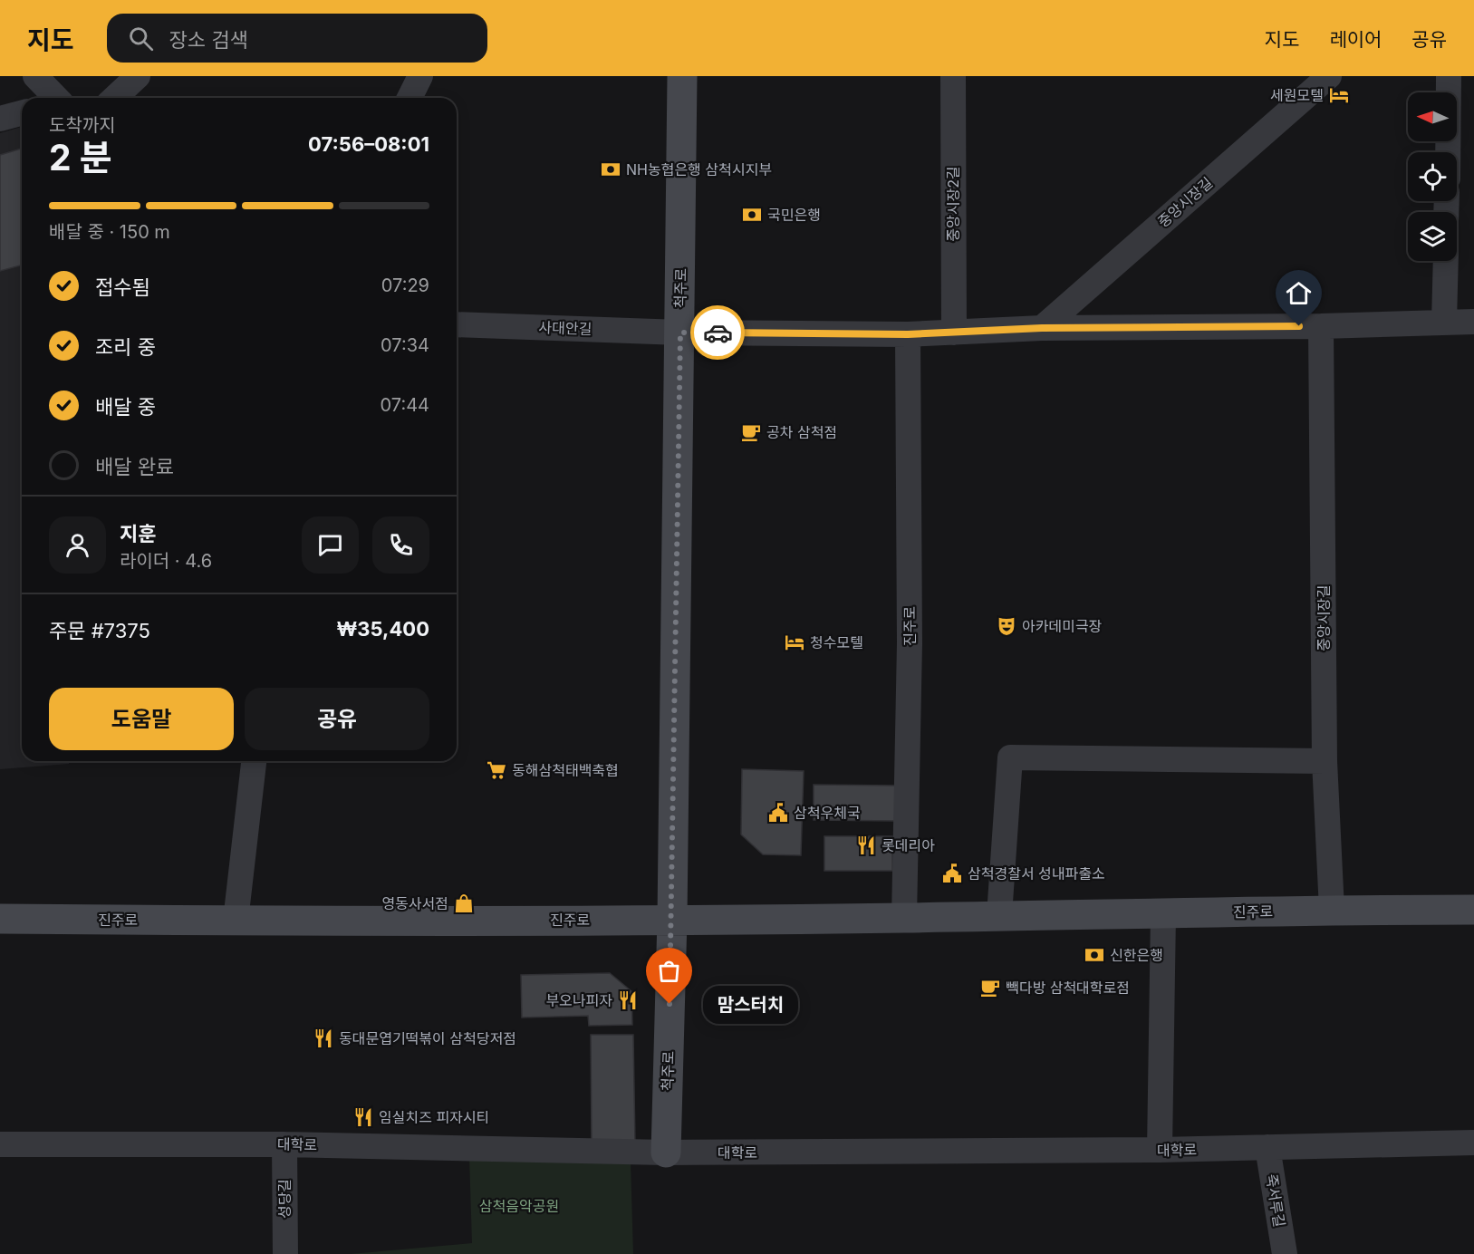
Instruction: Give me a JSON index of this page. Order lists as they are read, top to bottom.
{
  "streets": {
    "street": [
      "중앙시장길",
      "중앙시장2길",
      "척주로",
      "사대안길",
      "진주로",
      "대학로",
      "성당길",
      "죽서루길"
    ]
  },
  "crossings": [
    ["중앙시장길", "진주로"],
    ["척주로", "사대안길"],
    ["척주로", "진주로"],
    ["척주로", "대학로"],
    ["대학로", "성당길"],
    ["대학로", "죽서루길"]
  ],
  "parks": ["삼척음악공원"],
  "places": {
    "hotel": ["세원모텔", "청수모텔"],
    "bank": ["NH농협은행 삼척시지부", "국민은행", "신한은행"],
    "cafe": ["공차 삼척점", "빽다방 삼척대학로점"],
    "theatre": ["아카데미극장"],
    "supermarket": ["동해삼척태백축협"],
    "public building": ["삼척우체국", "삼척경찰서 성내파출소"],
    "restaurant": [
      "롯데리아",
      "부오나피자",
      "동대문엽기떡볶이 삼척당저점",
      "임실치즈 피자시티"
    ],
    "shop": ["영동사서점"],
    "other": ["맘스터치"]
  },
  "north": "left",
  "page": {
    "header": "지도",
    "search": "장소 검색",
    "nav": ["지도", "레이어", "공유"],
    "heading": ["2 분", "도착까지", "07:56–08:01"],
    "panel": [
      "지훈",
      "라이더 · 4.6",
      "주문 #7375",
      "₩35,400"
    ],
    "bar": "배달 중 · 150 m",
    "list": [
      ["접수됨", "07:29"],
      ["조리 중", "07:34"],
      ["배달 중", "07:44"],
      "배달 완료"
    ],
    "buttons": ["도움말", "공유"],
    "bubble": "맘스터치"
  }
}
